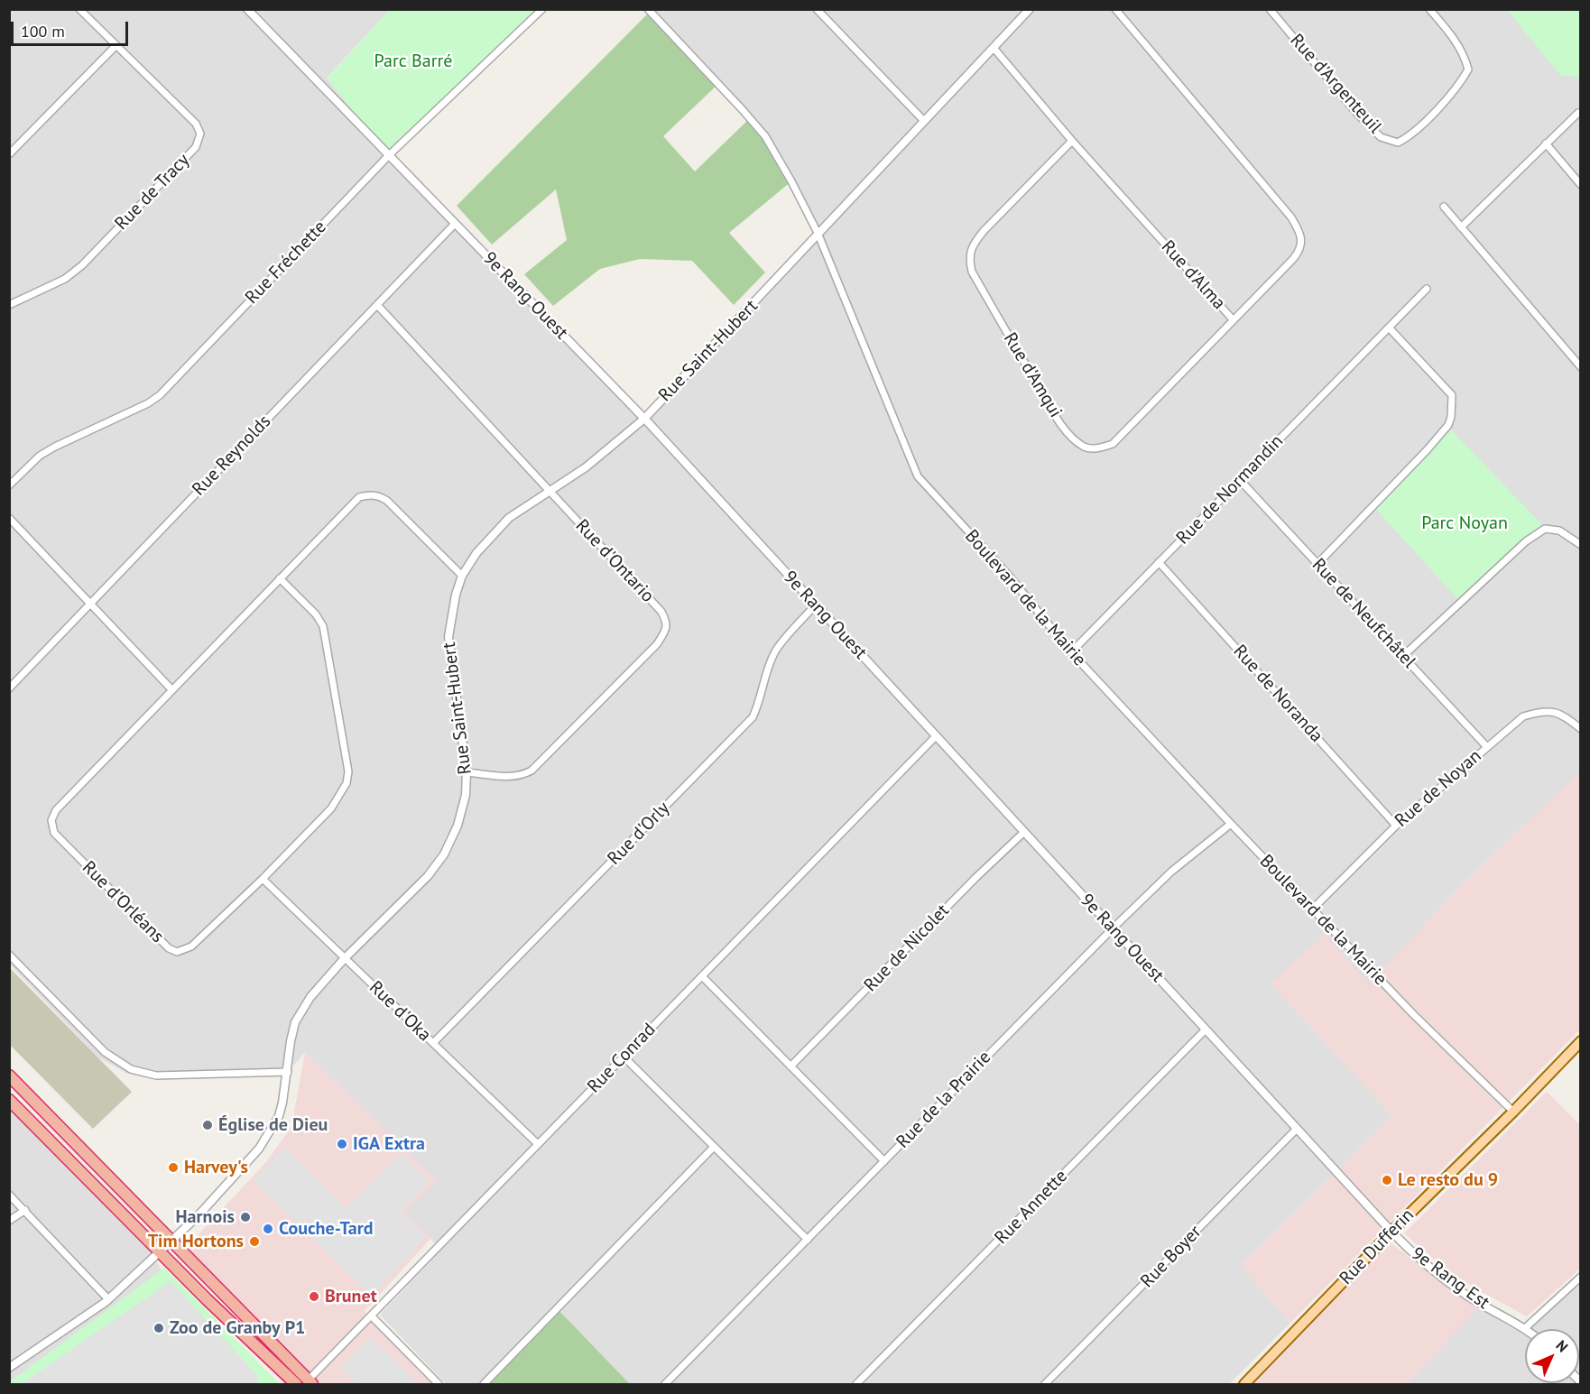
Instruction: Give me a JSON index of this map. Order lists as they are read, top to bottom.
{
  "streets": {
    "main road": ["Rue Dufferin"],
    "street": [
      "Rue d'Argenteuil",
      "Rue de Tracy",
      "Rue Fréchette",
      "Rue d'Alma",
      "9e Rang Ouest",
      "Rue Saint-Hubert",
      "Rue d'Amqui",
      "Rue Reynolds",
      "Rue de Normandin",
      "Rue d'Ontario",
      "Boulevard de la Mairie",
      "Rue de Neufchâtel",
      "Rue de Noranda",
      "Rue de Noyan",
      "Rue d'Orly",
      "Rue d'Orléans",
      "Rue de Nicolet",
      "Rue d'Oka",
      "Rue Conrad",
      "Rue de la Prairie",
      "Rue Annette",
      "Rue Boyer",
      "9e Rang Est"
    ]
  },
  "crossings": [
    ["Rue Fréchette", "9e Rang Ouest"],
    ["Rue d'Alma", "Rue Saint-Hubert"],
    ["Rue d'Alma", "Rue d'Amqui"],
    ["9e Rang Ouest", "Rue Saint-Hubert"],
    ["9e Rang Ouest", "Rue Reynolds"],
    ["9e Rang Ouest", "Rue d'Orly"],
    ["9e Rang Ouest", "Rue de Nicolet"],
    ["9e Rang Ouest", "Rue Conrad"],
    ["9e Rang Ouest", "Rue de la Prairie"],
    ["9e Rang Ouest", "Rue Annette"],
    ["9e Rang Ouest", "Rue Dufferin"],
    ["9e Rang Ouest", "Rue Boyer"],
    ["9e Rang Ouest", "9e Rang Est"],
    ["Rue Saint-Hubert", "Rue d'Ontario"],
    ["Rue Saint-Hubert", "Boulevard de la Mairie"],
    ["Rue Saint-Hubert", "Rue d'Orléans"],
    ["Rue Saint-Hubert", "Rue d'Oka"],
    ["Rue Reynolds", "Rue d'Ontario"],
    ["Rue de Normandin", "Boulevard de la Mairie"],
    ["Rue de Normandin", "Rue de Neufchâtel"],
    ["Rue de Normandin", "Rue de Noranda"],
    ["Boulevard de la Mairie", "Rue de Noyan"],
    ["Boulevard de la Mairie", "Rue de la Prairie"],
    ["Boulevard de la Mairie", "Rue Dufferin"],
    ["Rue de Neufchâtel", "Rue de Noyan"],
    ["Rue de Noranda", "Rue de Noyan"],
    ["Rue d'Orly", "Rue d'Oka"],
    ["Rue d'Orléans", "Rue d'Oka"],
    ["Rue d'Oka", "Rue Conrad"],
    ["Rue Dufferin", "9e Rang Est"]
  ],
  "parks": ["Parc Barré", "Parc Noyan"],
  "places": [
    "Église de Dieu",
    "IGA Extra",
    "Harvey's",
    "Le resto du 9",
    "Harnois",
    "Couche-Tard",
    "Tim Hortons",
    "Brunet",
    "Zoo de Granby P1"
  ],
  "scale_bar": "100 m",
  "north": "top right"
}
